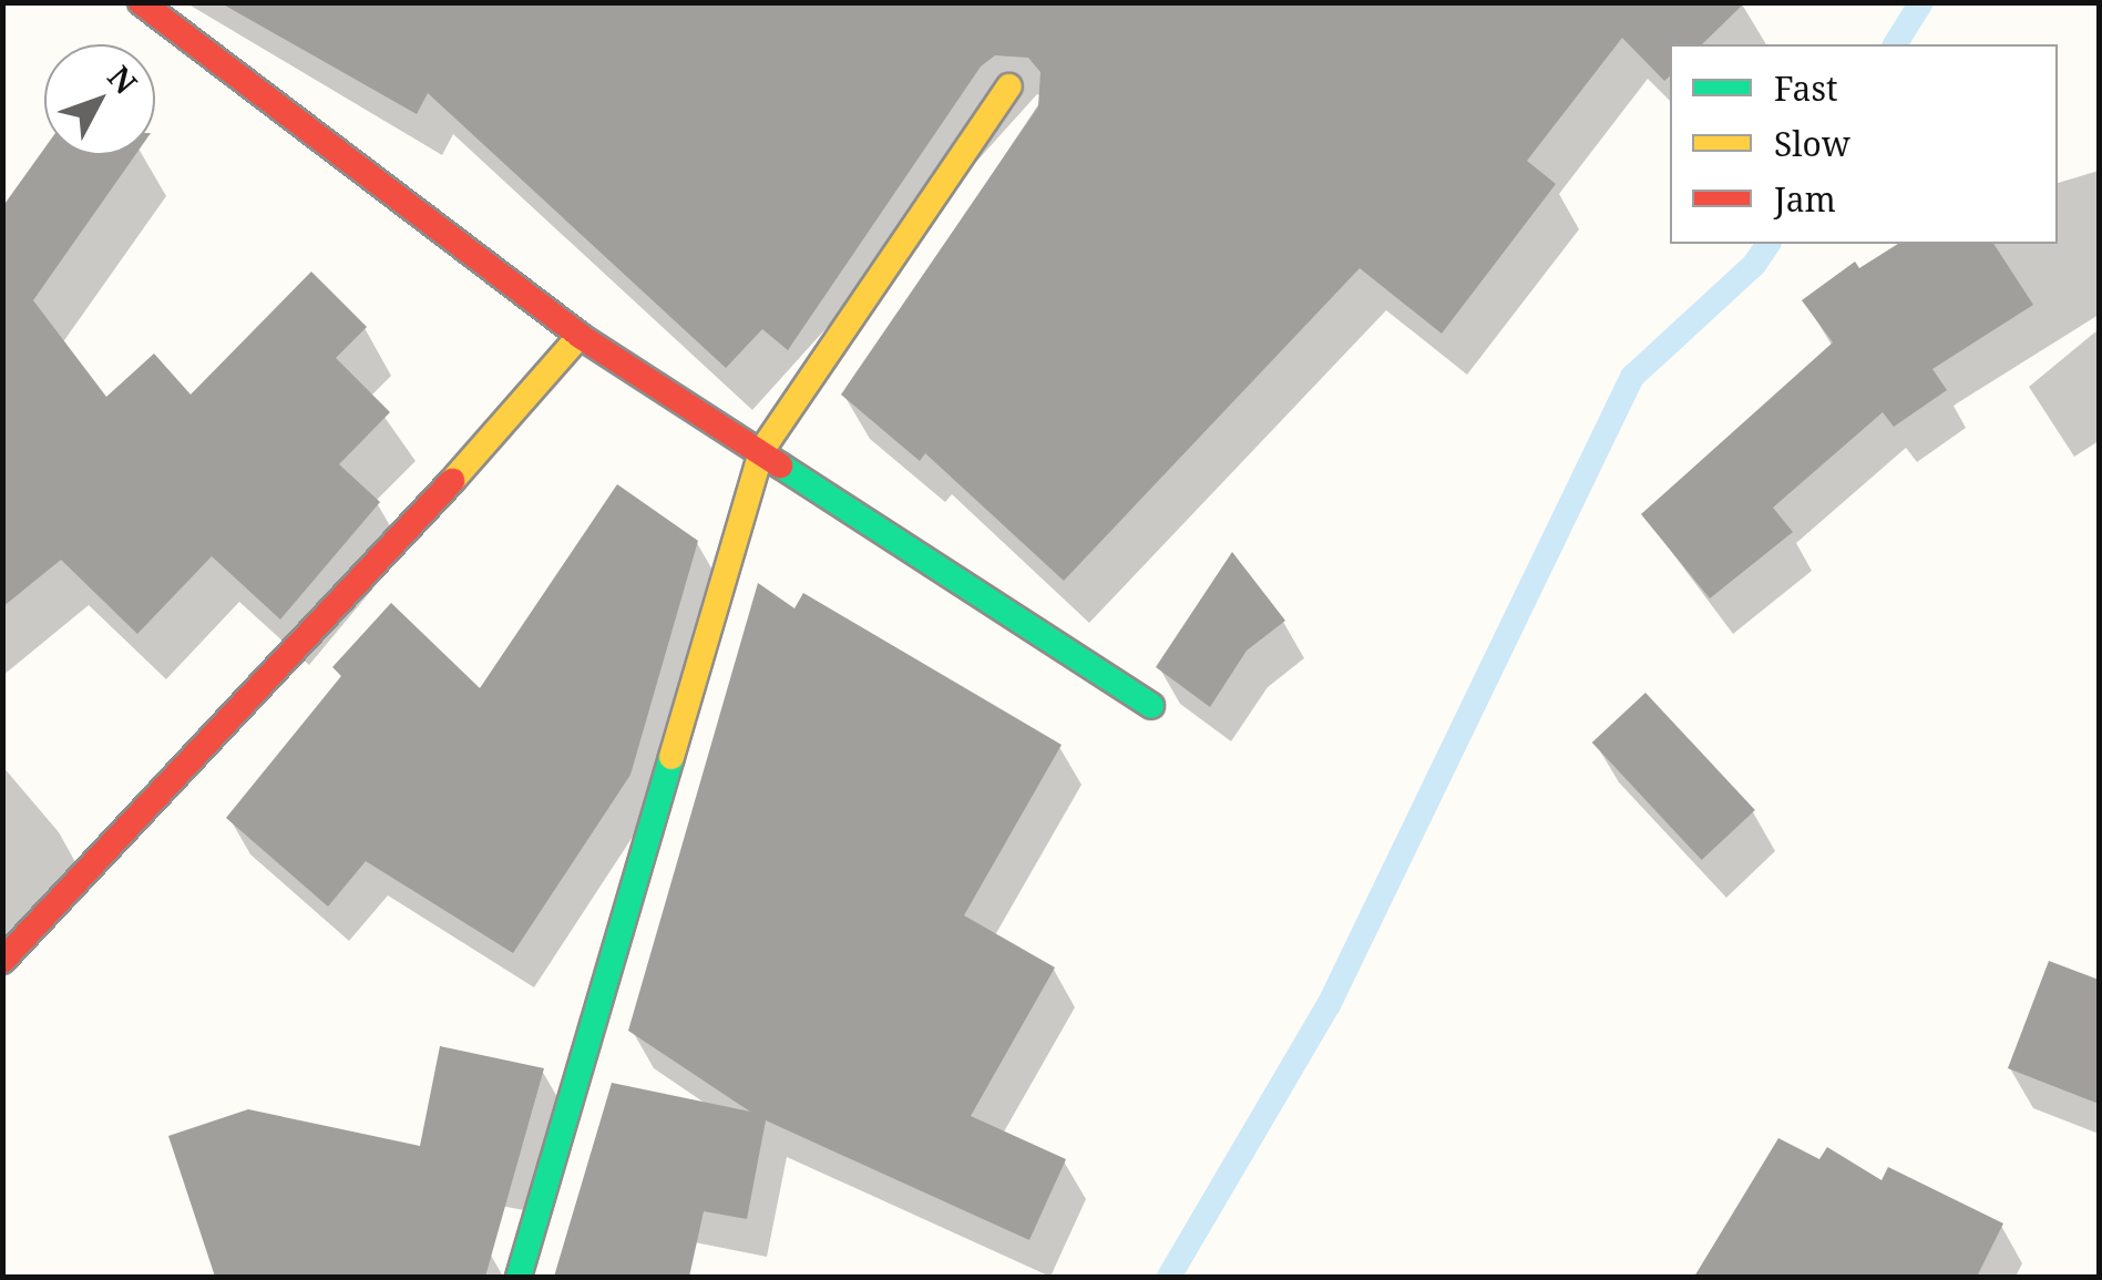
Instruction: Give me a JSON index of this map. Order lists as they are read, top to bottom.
{
  "legend": ["Fast", "Slow", "Jam"],
  "north": "top right"
}
